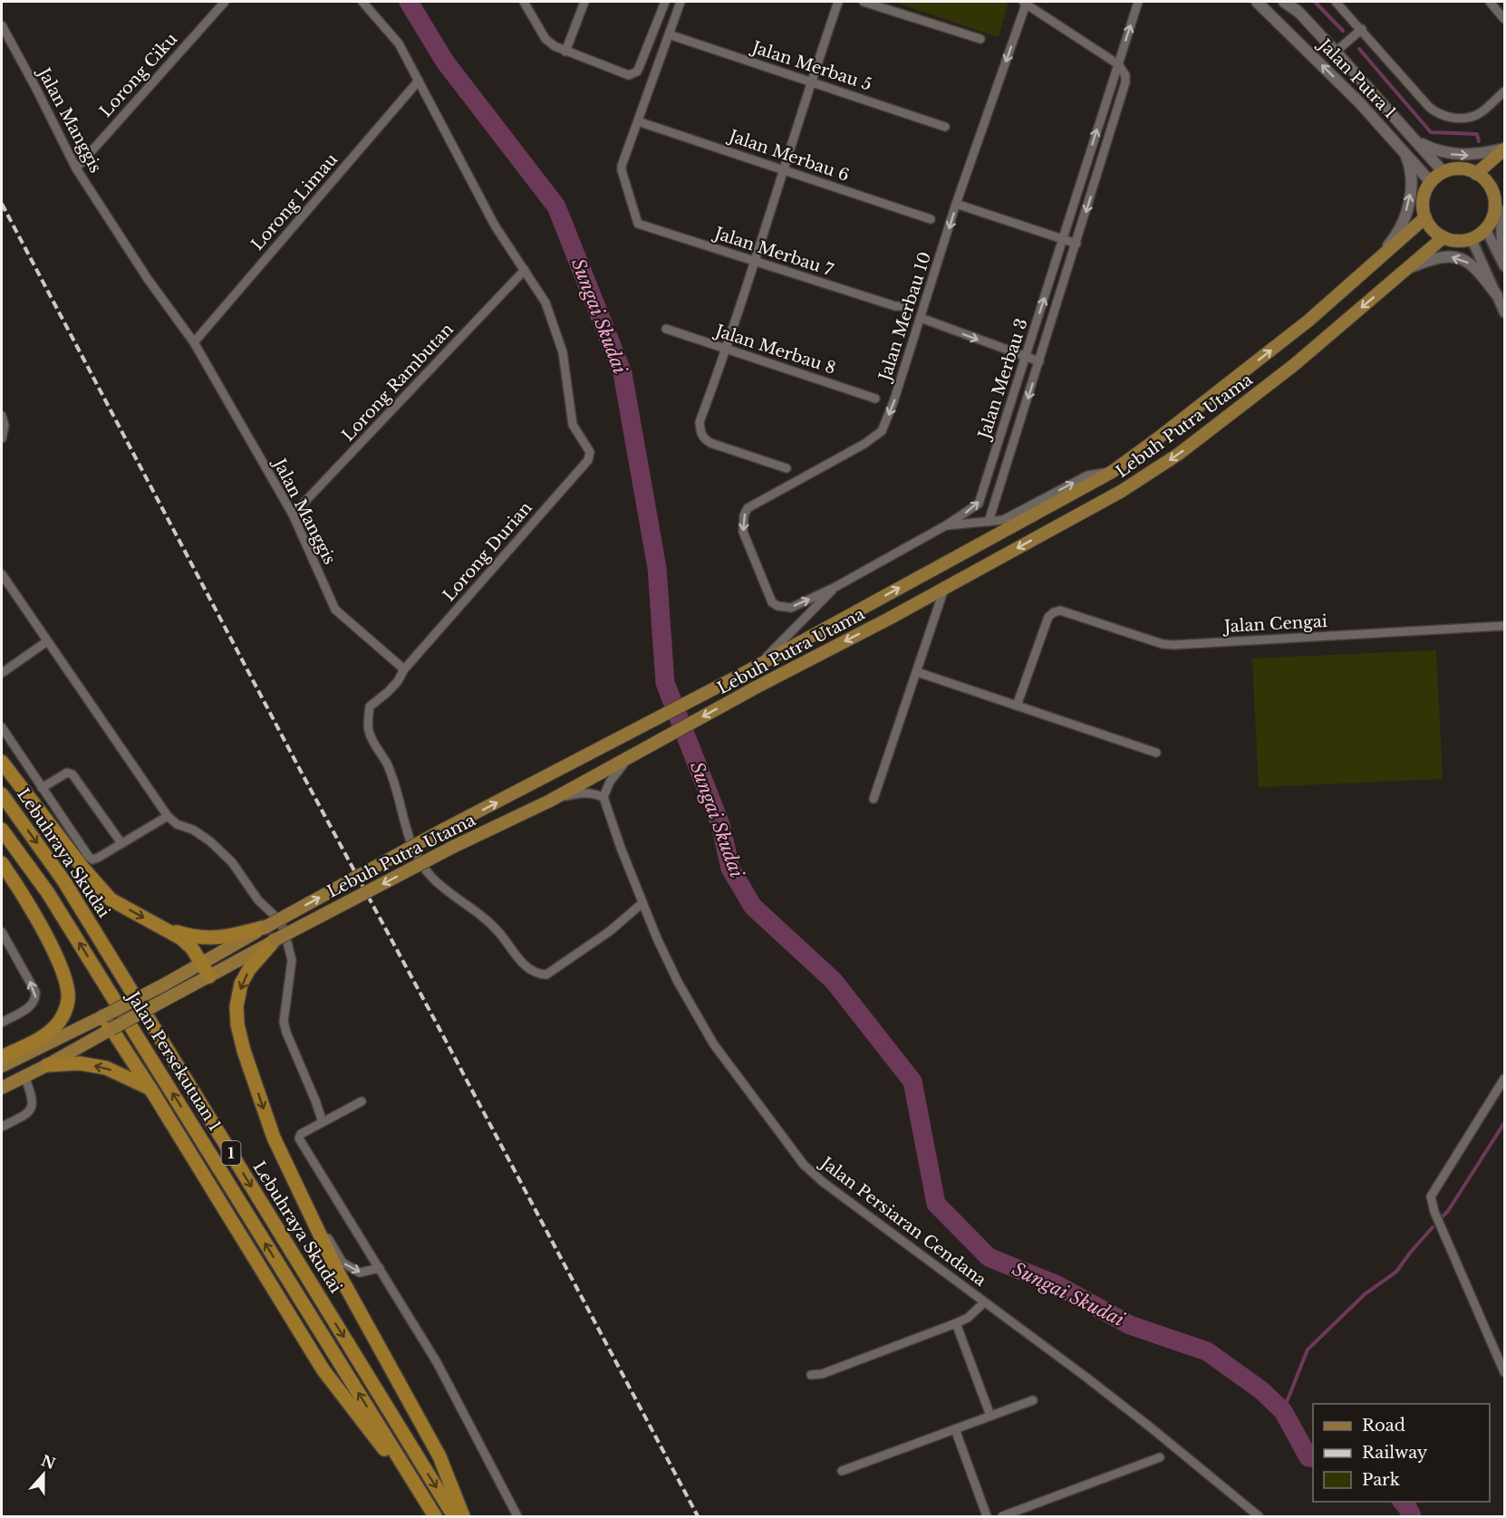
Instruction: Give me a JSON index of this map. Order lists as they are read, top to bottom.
{
  "streets": {
    "highway": ["Lebuhraya Skudai", "Jalan Persekutuan 1", "1"],
    "main road": ["Jalan Putra 1", "Lebuh Putra Utama"],
    "street": [
      "Jalan Merbau 5",
      "Lorong Ciku",
      "Jalan Manggis",
      "Jalan Merbau 6",
      "Lorong Limau",
      "Jalan Merbau 7",
      "Jalan Merbau 10",
      "Jalan Merbau 8",
      "Jalan Merbau 3",
      "Lorong Rambutan",
      "Lorong Durian",
      "Jalan Cengai",
      "Jalan Persiaran Cendana"
    ]
  },
  "crossings": [
    ["Lorong Ciku", "Jalan Manggis"],
    ["Jalan Putra 1", "Lebuh Putra Utama"],
    ["Jalan Manggis", "Lorong Limau"],
    ["Jalan Manggis", "Lorong Rambutan"],
    ["Jalan Manggis", "Lorong Durian"],
    ["Jalan Merbau 6", "Jalan Merbau 7"],
    ["Jalan Merbau 10", "Jalan Merbau 3"],
    ["Lorong Rambutan", "Lorong Durian"]
  ],
  "one_way": ["Jalan Merbau 10"],
  "water": ["Sungai Skudai"],
  "legend": ["Road", "Railway", "Park"],
  "north": "top"
}
